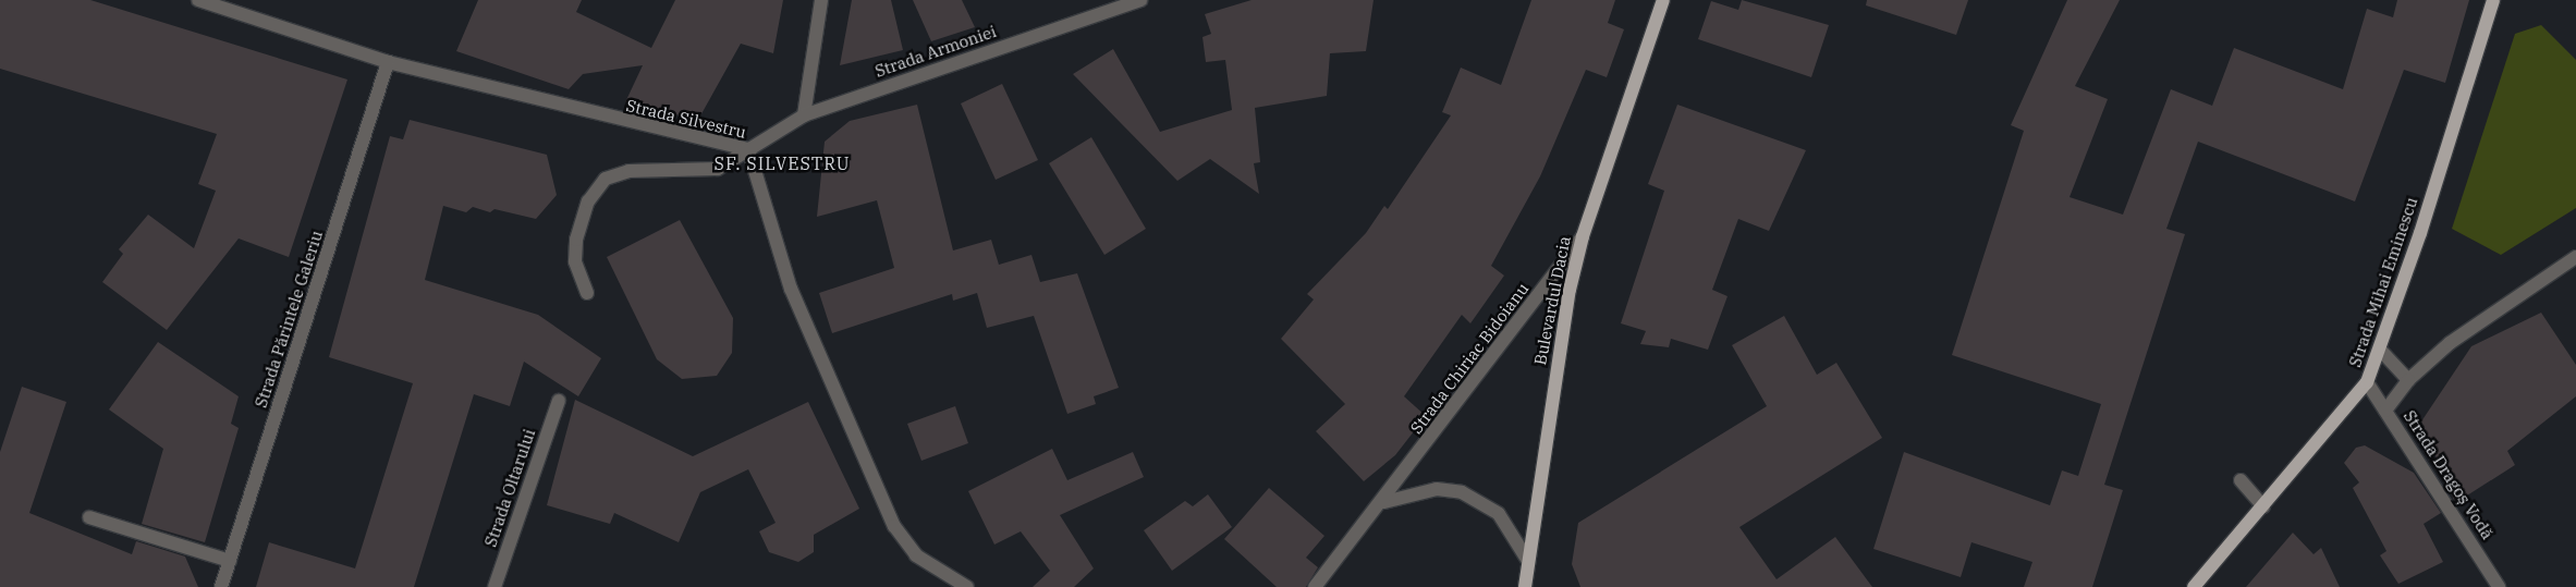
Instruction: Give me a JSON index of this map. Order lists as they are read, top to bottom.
{
  "streets": {
    "main road": ["Strada Mihai Eminescu", "Bulevardul Dacia"],
    "street": [
      "Strada Armoniei",
      "Strada Silvestru",
      "Strada Părintele Galeriu",
      "Strada Chiriac Bidoianu",
      "Strada Dragoș Vodă",
      "Strada Oltarului"
    ]
  },
  "crossings": [
    ["Strada Armoniei", "Strada Silvestru"],
    ["Strada Silvestru", "Strada Părintele Galeriu"],
    ["Strada Mihai Eminescu", "Strada Dragoș Vodă"],
    ["Bulevardul Dacia", "Strada Chiriac Bidoianu"]
  ],
  "districts": ["SF. SILVESTRU"]
}
